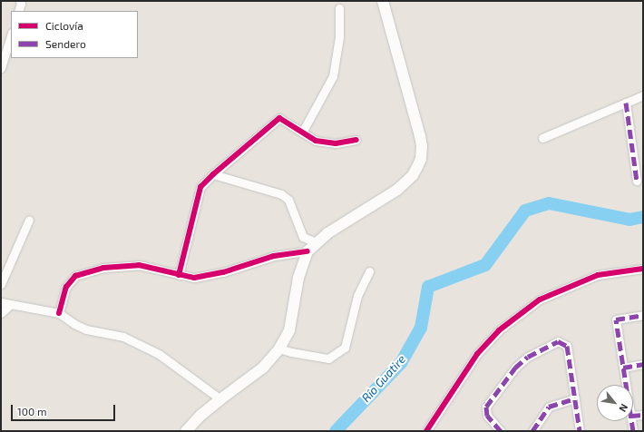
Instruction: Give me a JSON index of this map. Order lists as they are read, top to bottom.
{
  "water": ["Río Guatire"],
  "legend": ["Ciclovía", "Sendero"],
  "scale_bar": "100 m",
  "north": "bottom right"
}
